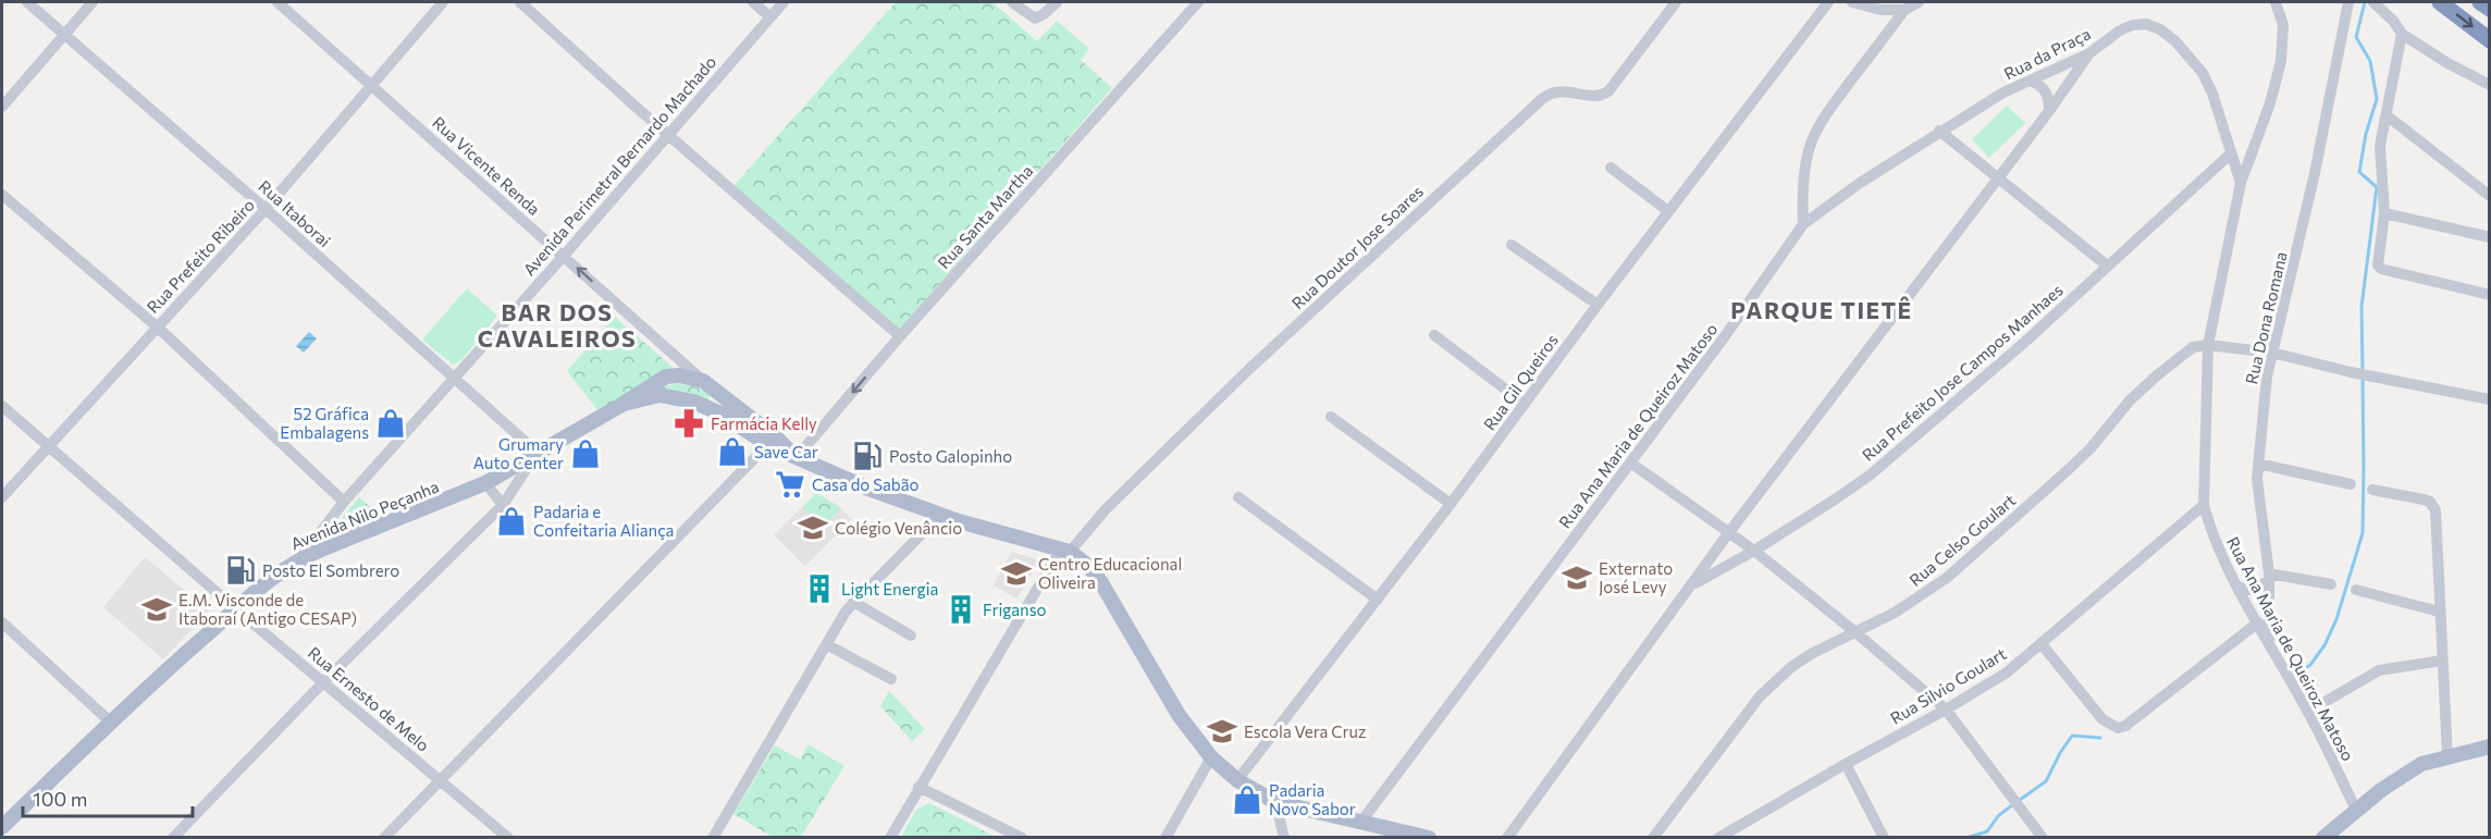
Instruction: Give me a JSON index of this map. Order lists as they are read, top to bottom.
{
  "streets": {
    "main road": ["Avenida Nilo Peçanha"],
    "street": [
      "Rua da Praça",
      "Rua Vicente Renda",
      "Avenida Perimetral Bernardo Machado",
      "Rua Itaborai",
      "Rua Santa Martha",
      "Rua Doutor Jose Soares",
      "Rua Prefeito Ribeiro",
      "Rua Dona Romana",
      "Rua Prefeito Jose Campos Manhaes",
      "Rua Gil Queiros",
      "Rua Ana Maria de Queiroz Matoso",
      "Rua Celso Goulart",
      "Rua Silvio Goulart",
      "Rua Ernesto de Melo"
    ]
  },
  "crossings": [
    ["Rua da Praça", "Rua Prefeito Jose Campos Manhaes"],
    ["Rua da Praça", "Rua Ana Maria de Queiroz Matoso"],
    ["Rua Vicente Renda", "Avenida Perimetral Bernardo Machado"],
    ["Rua Vicente Renda", "Rua Prefeito Ribeiro"],
    ["Rua Vicente Renda", "Avenida Nilo Peçanha"],
    ["Avenida Perimetral Bernardo Machado", "Rua Itaborai"],
    ["Avenida Perimetral Bernardo Machado", "Avenida Nilo Peçanha"],
    ["Rua Itaborai", "Rua Prefeito Ribeiro"],
    ["Rua Itaborai", "Avenida Nilo Peçanha"],
    ["Rua Santa Martha", "Avenida Nilo Peçanha"],
    ["Rua Doutor Jose Soares", "Avenida Nilo Peçanha"],
    ["Rua Prefeito Ribeiro", "Rua Ernesto de Melo"],
    ["Rua Dona Romana", "Rua Ana Maria de Queiroz Matoso"],
    ["Rua Ana Maria de Queiroz Matoso", "Rua Celso Goulart"],
    ["Rua Ana Maria de Queiroz Matoso", "Rua Silvio Goulart"],
    ["Avenida Nilo Peçanha", "Rua Ernesto de Melo"]
  ],
  "districts": ["PARQUE TIETÊ", "BAR DOS CAVALEIROS"],
  "places": {
    "shop": [
      "52 Gráfica Embalagens",
      "Save Car",
      "Grumary Auto Center",
      "Padaria e Confeitaria Aliança",
      "Padaria Novo Sabor"
    ],
    "pharmacy": ["Farmácia Kelly"],
    "fuel station": ["Posto Galopinho", "Posto El Sombrero"],
    "supermarket": ["Casa do Sabão"],
    "school or university": [
      "Colégio Venâncio",
      "Centro Educacional Oliveira",
      "Externato José Levy",
      "E.M. Visconde de Itaboraí (Antigo CESAP)",
      "Escola Vera Cruz"
    ],
    "building": ["Light Energia", "Friganso"]
  },
  "scale_bar": "100 m"
}
